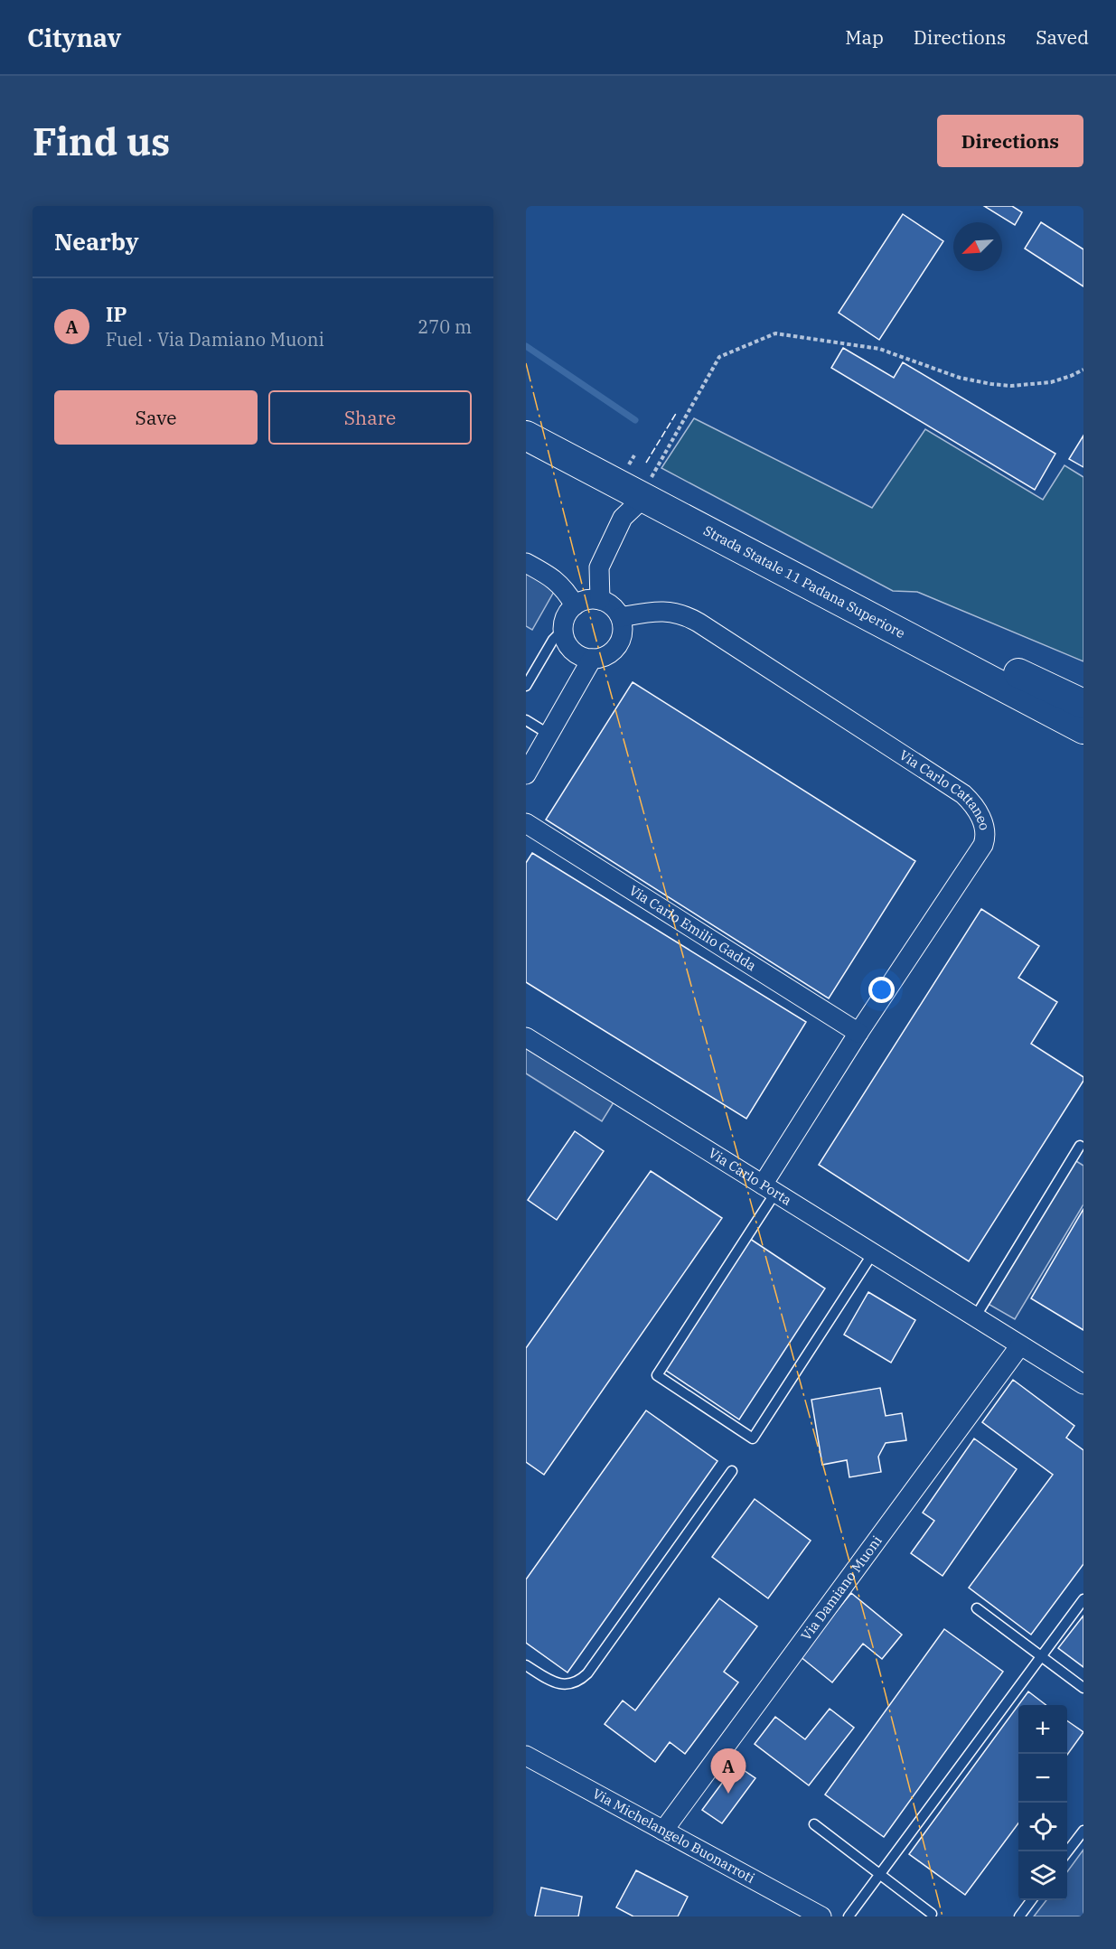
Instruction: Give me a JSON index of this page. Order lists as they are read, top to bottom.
{
  "streets": {
    "main road": ["Strada Statale 11 Padana Superiore"],
    "street": [
      "Via Carlo Cattaneo",
      "Via Carlo Emilio Gadda",
      "Via Carlo Porta",
      "Via Damiano Muoni",
      "Via Michelangelo Buonarroti"
    ]
  },
  "crossings": [
    ["Via Carlo Cattaneo", "Via Carlo Emilio Gadda"],
    ["Via Carlo Cattaneo", "Via Carlo Porta"],
    ["Via Carlo Porta", "Via Damiano Muoni"],
    ["Via Damiano Muoni", "Via Michelangelo Buonarroti"]
  ],
  "north": "bottom left",
  "page": {
    "header": "Citynav",
    "nav": ["Map", "Directions", "Saved"],
    "buttons": [
      "Directions",
      ["Save", "Share"]
    ],
    "title": "Find us",
    "heading": "Nearby",
    "list": [
      {
        "mark": "A",
        "name": "IP",
        "note": "Fuel · Via Damiano Muoni",
        "value": "270 m"
      }
    ],
    "map_buttons": ["+", "−"],
    "pins": "A"
  }
}
